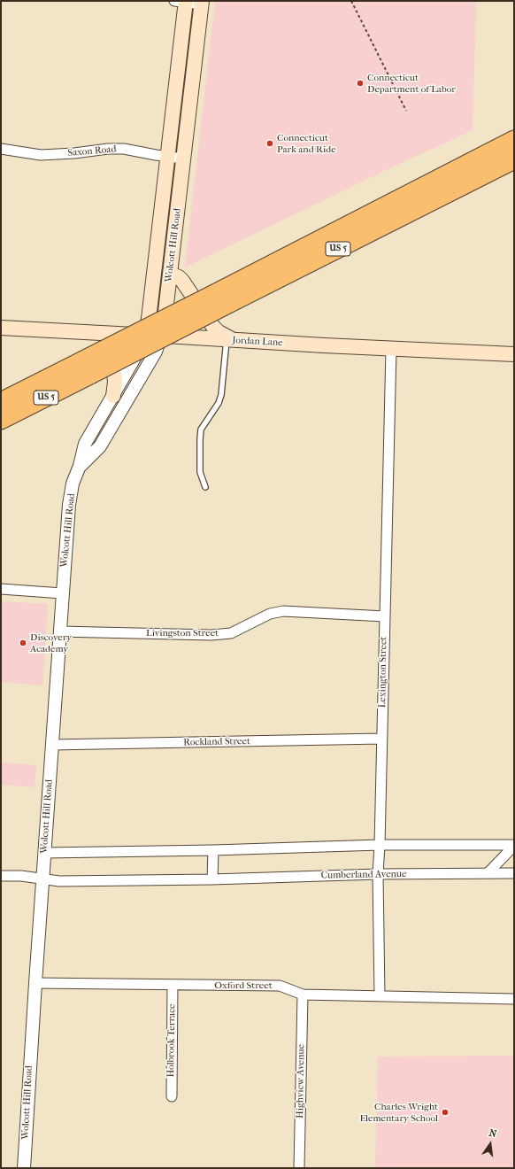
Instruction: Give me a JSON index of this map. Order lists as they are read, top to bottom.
{
  "streets": {
    "highway": ["US 5"],
    "main road": ["Wolcott Hill Road", "Jordan Lane"],
    "street": [
      "Saxon Road",
      "Livingston Street",
      "Lexington Street",
      "Rockland Street",
      "Cumberland Avenue",
      "Oxford Street",
      "Holbrook Terrace",
      "Highview Avenue"
    ]
  },
  "crossings": [
    ["Saxon Road", "Wolcott Hill Road"],
    ["Wolcott Hill Road", "Jordan Lane"],
    ["Wolcott Hill Road", "Livingston Street"],
    ["Wolcott Hill Road", "Rockland Street"],
    ["Wolcott Hill Road", "Cumberland Avenue"],
    ["Wolcott Hill Road", "Oxford Street"],
    ["Jordan Lane", "Lexington Street"],
    ["Livingston Street", "Lexington Street"],
    ["Lexington Street", "Rockland Street"],
    ["Lexington Street", "Cumberland Avenue"],
    ["Lexington Street", "Oxford Street"],
    ["Oxford Street", "Holbrook Terrace"],
    ["Oxford Street", "Highview Avenue"]
  ],
  "places": [
    "Connecticut Department of Labor",
    "Connecticut Park and Ride",
    "Discovery Academy",
    "Charles Wright Elementary School"
  ],
  "north": "top"
}
